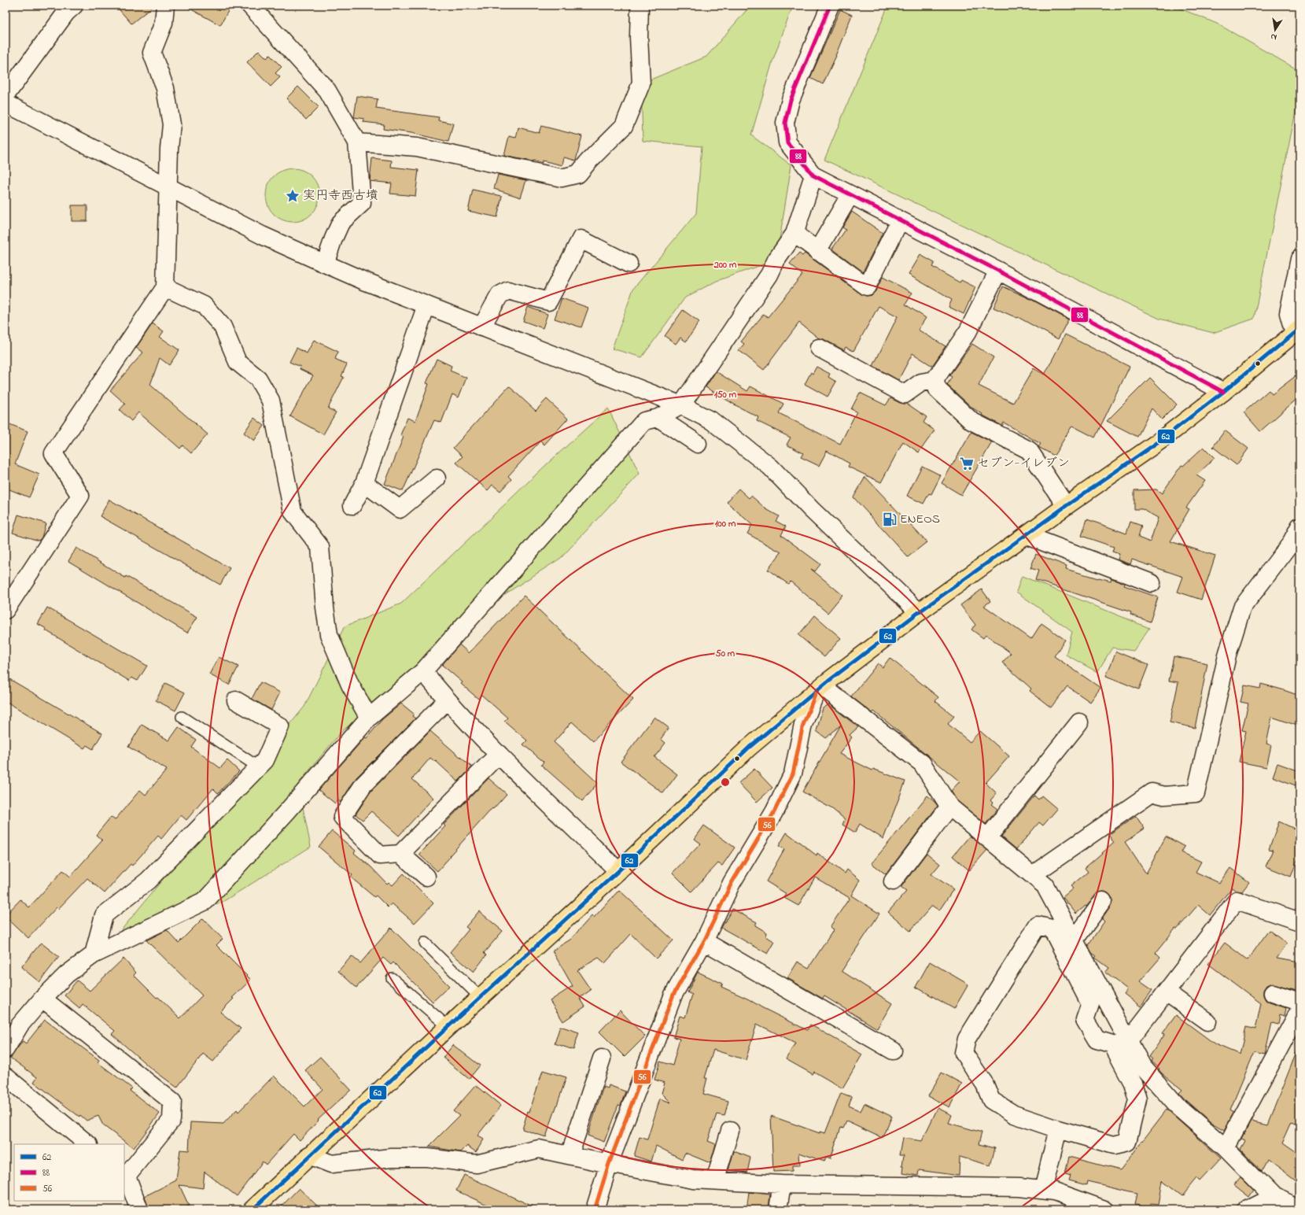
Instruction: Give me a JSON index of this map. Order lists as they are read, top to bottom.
{
  "places": {
    "place": ["実円寺西古墳"],
    "supermarket": ["セブン-イレブン"],
    "fuel station": ["ENEOS"]
  },
  "lines": ["transit line 88", "transit line 62", "transit line 56"],
  "legend": ["62", "88", "56"],
  "north": "bottom",
  "rings": [
    "200 m",
    "150 m",
    "100 m",
    "50 m"
  ]
}
